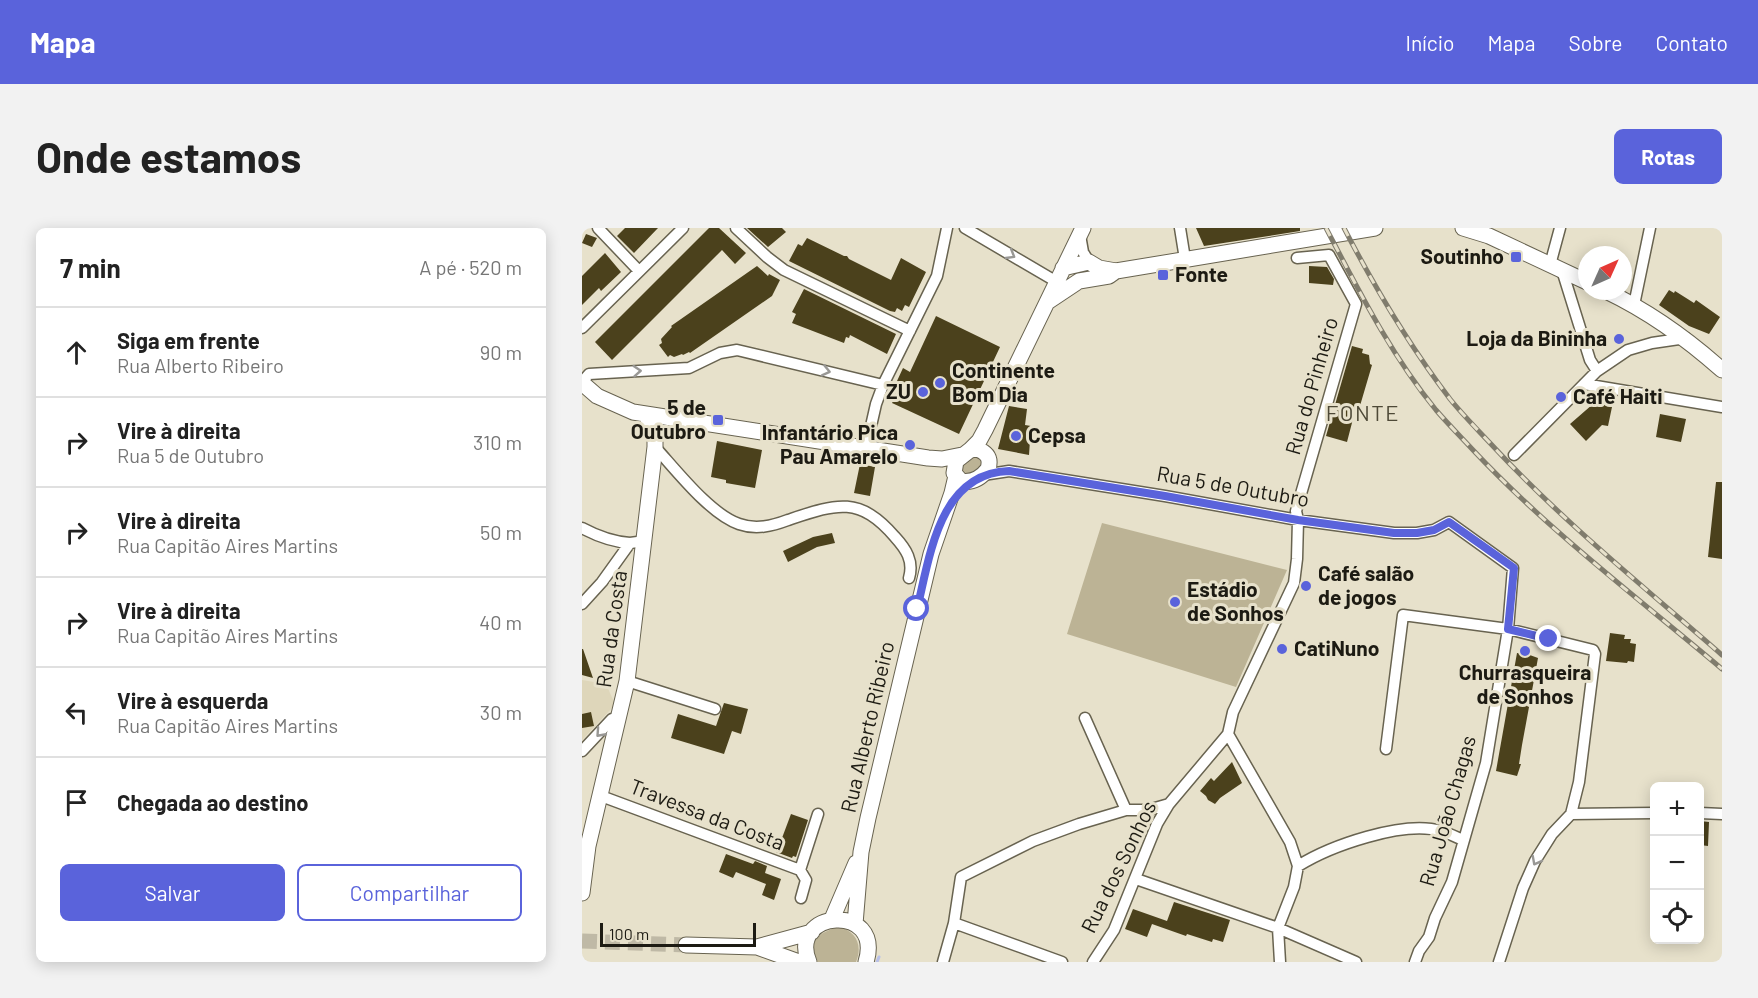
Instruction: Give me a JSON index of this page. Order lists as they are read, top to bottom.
{
  "streets": {
    "main road": ["Rua da Costa", "Rua Alberto Ribeiro"],
    "street": [
      "Rua do Pinheiro",
      "Rua 5 de Outubro",
      "Rua João Chagas",
      "Travessa da Costa",
      "Rua dos Sonhos"
    ]
  },
  "crossings": [
    ["Rua do Pinheiro", "Rua 5 de Outubro"],
    ["Rua do Pinheiro", "Rua dos Sonhos"],
    ["Rua 5 de Outubro", "Rua Alberto Ribeiro"],
    ["Rua 5 de Outubro", "Rua João Chagas"],
    ["Rua da Costa", "Travessa da Costa"]
  ],
  "districts": ["FONTE"],
  "places": {
    "transit": ["Soutinho", "Fonte", "5 de Outubro"],
    "other": [
      "Loja da Bininha",
      "Continente Bom Dia",
      "ZU",
      "Café Haiti",
      "Cepsa",
      "Infantário Pica Pau Amarelo",
      "Café salão de jogos",
      "Estádio de Sonhos",
      "CatiNuno",
      "Churrasqueira de Sonhos"
    ]
  },
  "scale_bar": "100 m",
  "north": "top right",
  "page": {
    "header": "Mapa",
    "nav": [
      "Início",
      "Mapa",
      "Sobre",
      "Contato"
    ],
    "buttons": [
      "Rotas",
      ["Salvar", "Compartilhar"]
    ],
    "title": "Onde estamos",
    "heading": ["7 min", "A pé · 520 m"],
    "list": [
      ["Siga em frente", "Rua Alberto Ribeiro", "90 m"],
      ["Vire à direita", "Rua 5 de Outubro", "310 m"],
      ["Vire à direita", "Rua Capitão Aires Martins", "50 m"],
      ["Vire à direita", "Rua Capitão Aires Martins", "40 m"],
      ["Vire à esquerda", "Rua Capitão Aires Martins", "30 m"],
      "Chegada ao destino"
    ],
    "map_buttons": ["+", "−"],
    "scale": "100 m"
  }
}
